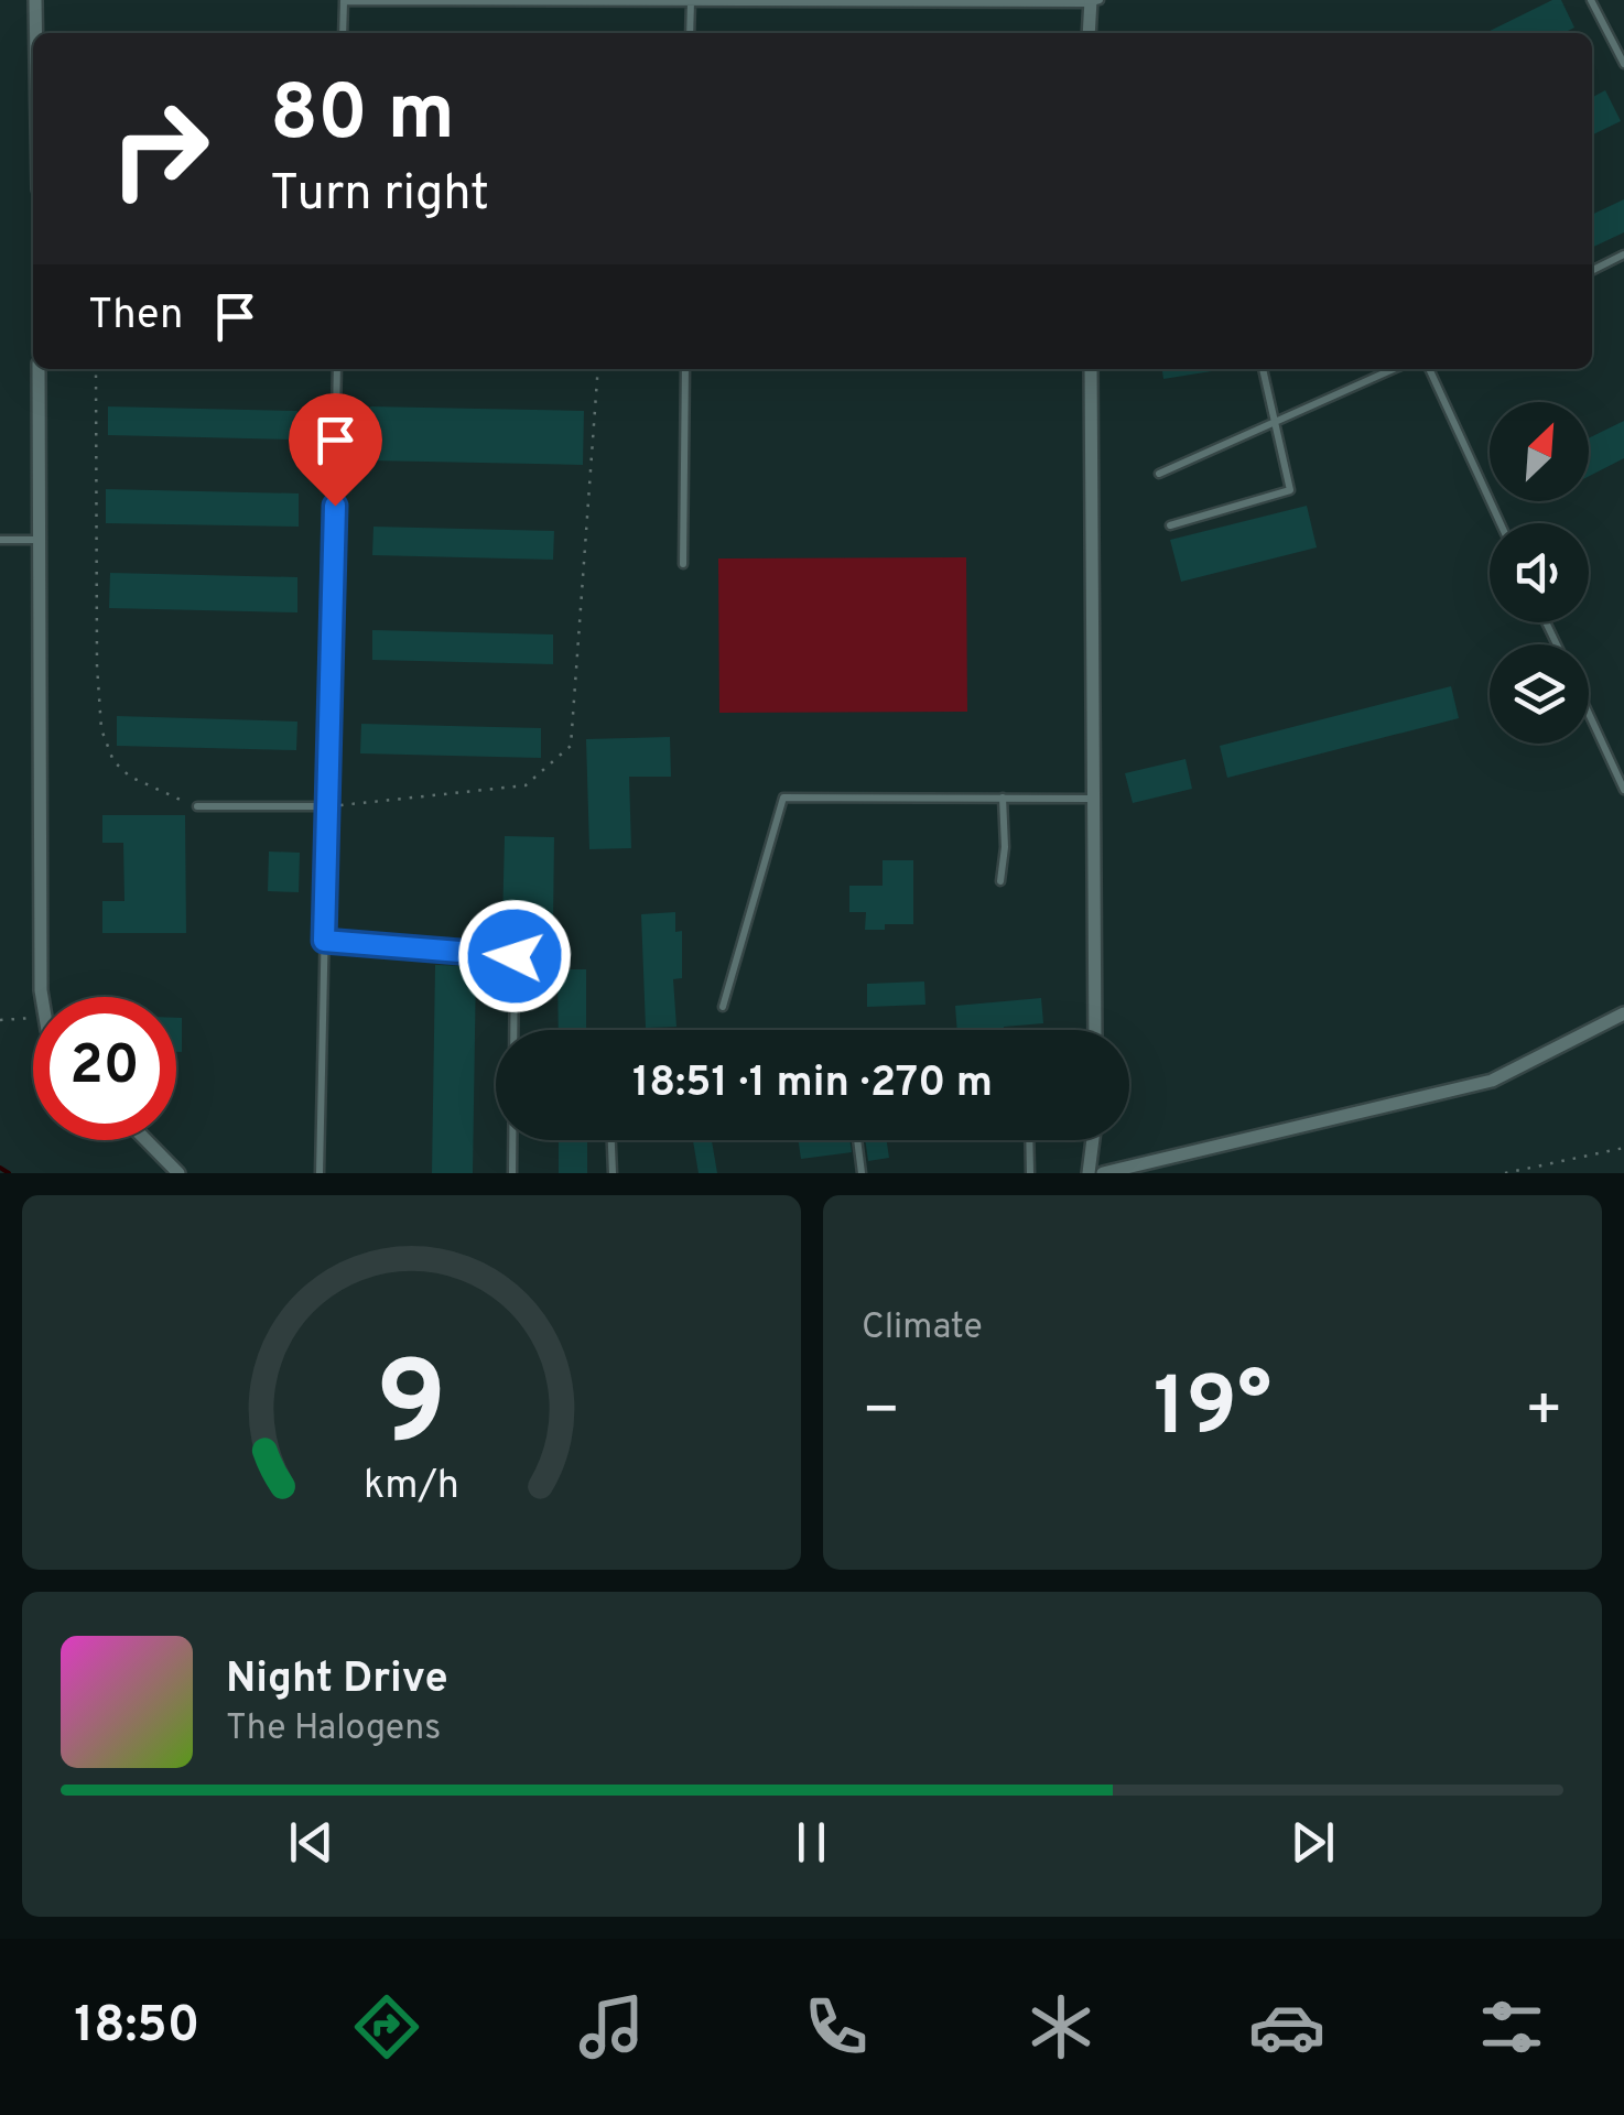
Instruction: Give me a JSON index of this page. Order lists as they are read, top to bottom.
{
  "north": "top right",
  "page": {
    "turn": ["80 m", "Turn right"],
    "then": "Then",
    "limit": "20",
    "trip": "18:51 · 1 min · 270 m",
    "tile": "Climate",
    "heat": ["−", "19°", "+"],
    "song": ["Night Drive", "The Halogens"],
    "tabs": "18:50",
    "gauge": ["9", "km/h"]
  }
}
